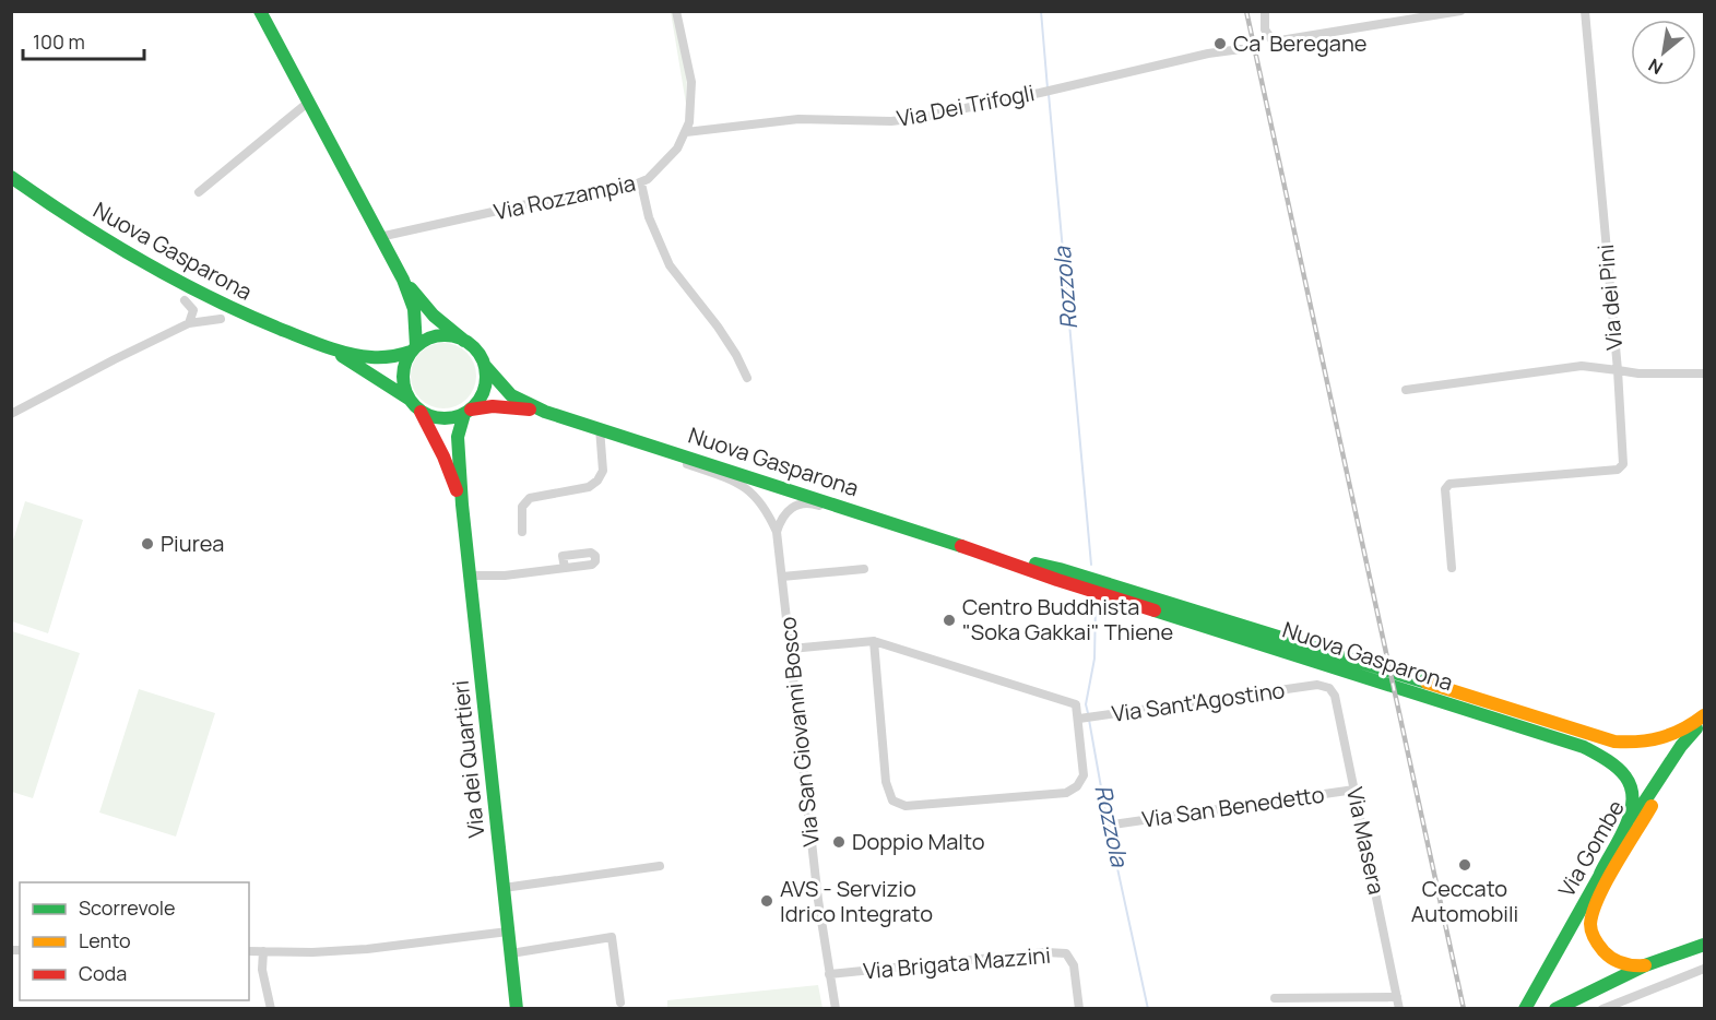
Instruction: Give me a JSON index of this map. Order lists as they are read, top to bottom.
{
  "streets": {
    "main road": ["Nuova Gasparona", "Via dei Quartieri", "Via Gombe"],
    "street": [
      "Via Dei Trifogli",
      "Via Rozzampia",
      "Via dei Pini",
      "Via Sant'Agostino",
      "Via San Giovanni Bosco",
      "Via San Benedetto",
      "Via Masera",
      "Via Brigata Mazzini"
    ]
  },
  "crossings": [
    ["Via Dei Trifogli", "Via Rozzampia"],
    ["Nuova Gasparona", "Via dei Quartieri"],
    ["Nuova Gasparona", "Via Gombe"],
    ["Via Sant'Agostino", "Via Masera"],
    ["Via San Giovanni Bosco", "Via Brigata Mazzini"],
    ["Via San Benedetto", "Via Masera"]
  ],
  "water": ["Rozzola"],
  "places": [
    "Ca' Beregane",
    "Piurea",
    "Centro Buddhista \"Soka Gakkai\" Thiene",
    "Doppio Malto",
    "Ceccato Automobili",
    "AVS - Servizio Idrico Integrato"
  ],
  "legend": ["Scorrevole", "Lento", "Coda"],
  "scale_bar": "100 m",
  "north": "bottom left"
}
